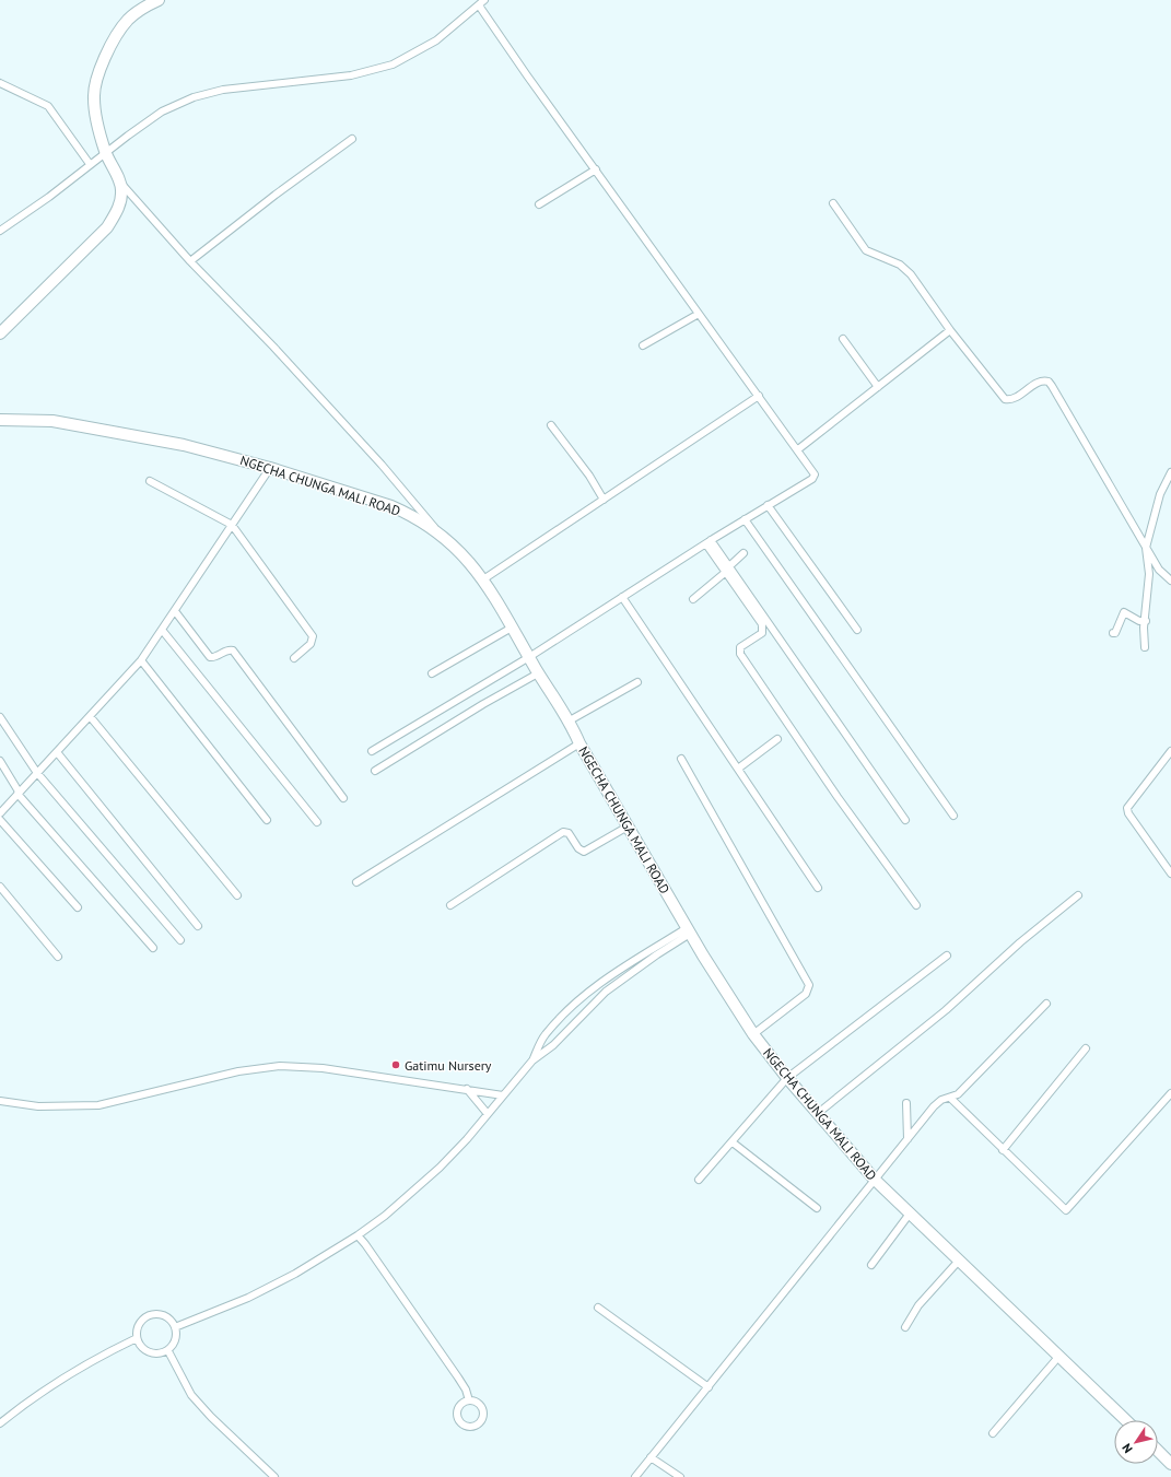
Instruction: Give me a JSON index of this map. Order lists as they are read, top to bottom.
{
  "streets": {
    "main road": ["NGECHA CHUNGA MALI ROAD"]
  },
  "places": ["Gatimu Nursery"],
  "north": "bottom left"
}
